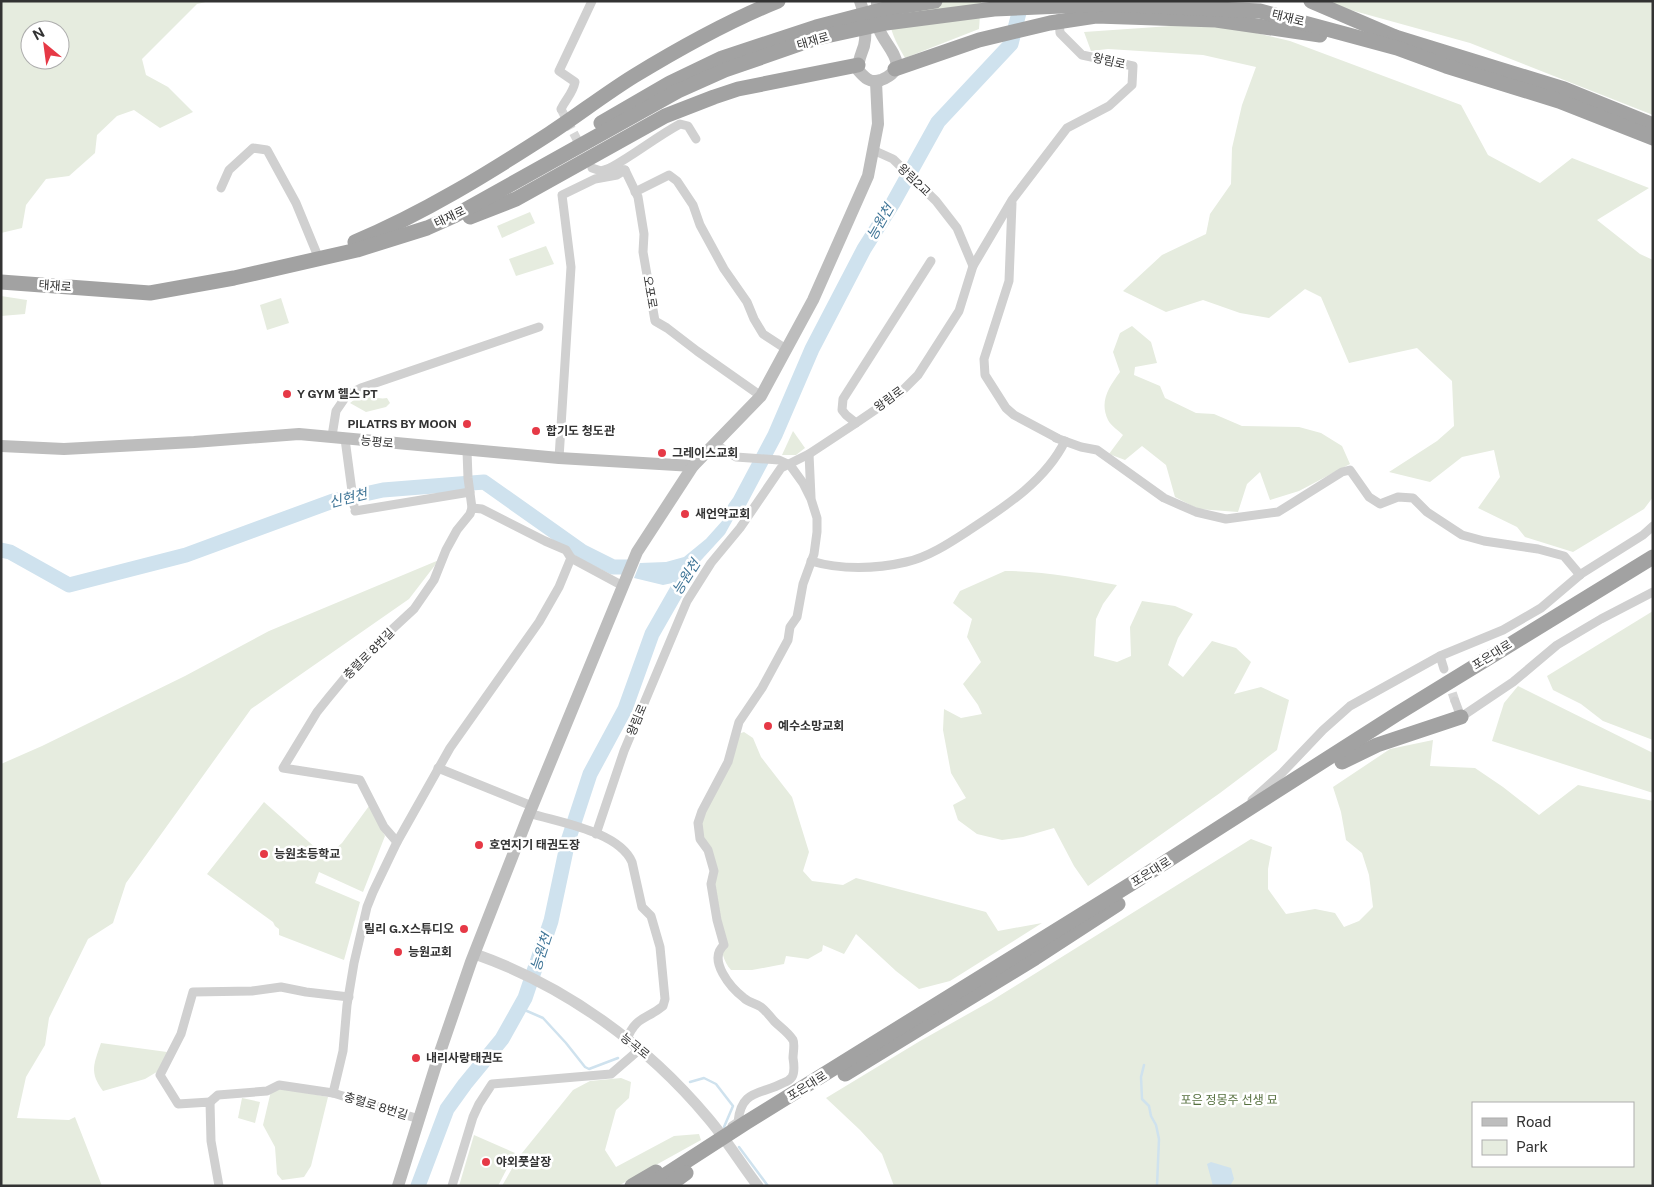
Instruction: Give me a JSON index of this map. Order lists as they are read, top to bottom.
{
  "streets": {
    "highway": ["태재로", "포은대로"],
    "main road": ["능평로"],
    "street": [
      "왕림로",
      "왕림2교",
      "오포로",
      "충렬로 8번길",
      "능곡로"
    ]
  },
  "crossings": [
    ["왕림로", "왕림2교"]
  ],
  "water": ["능원천", "신현천"],
  "parks": ["포은 정몽주 선생 묘"],
  "places": [
    "Y GYM 헬스 PT",
    "PILATRS BY MOON",
    "합기도 청도관",
    "그레이스교회",
    "새언약교회",
    "예수소망교회",
    "호연지기 태권도장",
    "능원초등학교",
    "릴리 G.X스튜디오",
    "능원교회",
    "내리사랑태권도",
    "야외풋살장"
  ],
  "legend": ["Road", "Park"],
  "north": "top left"
}
